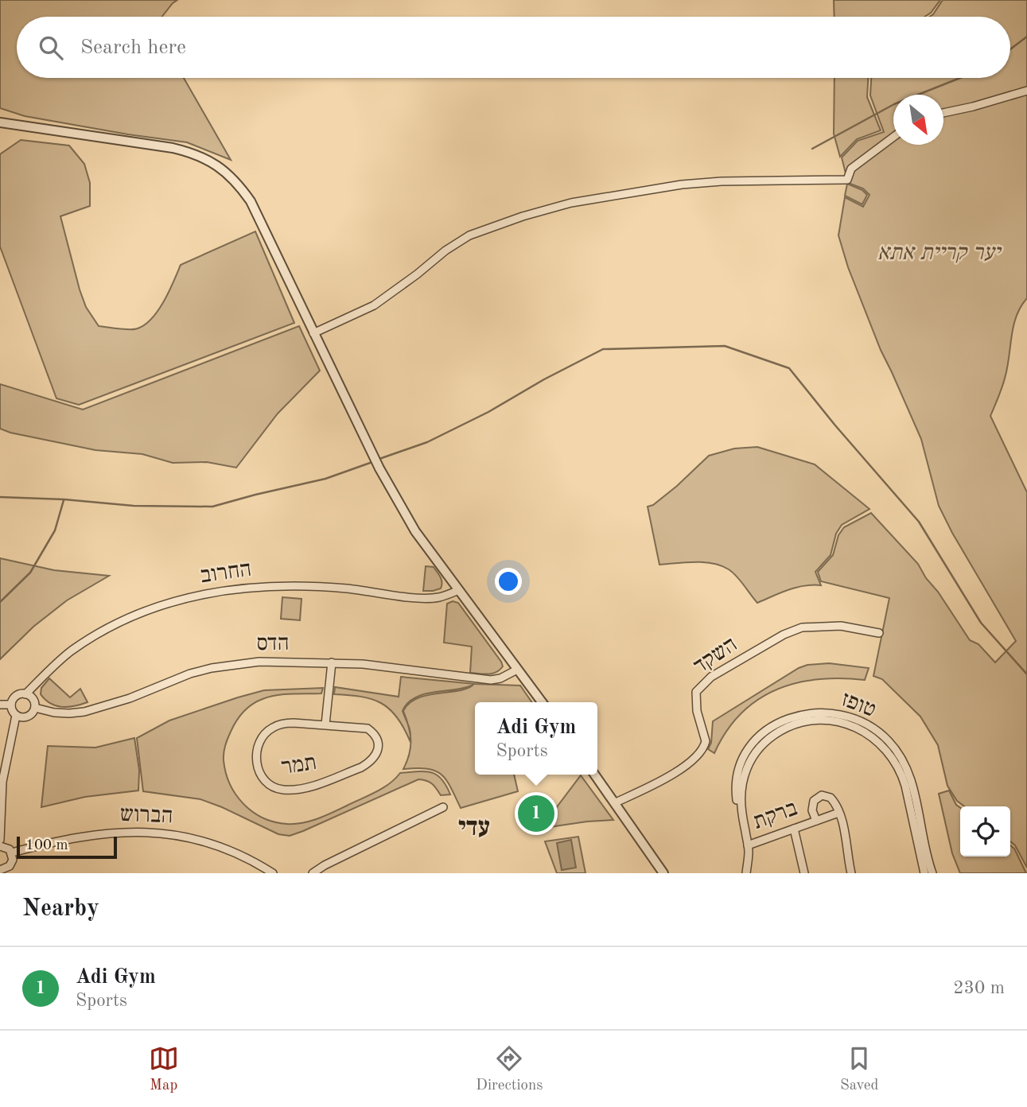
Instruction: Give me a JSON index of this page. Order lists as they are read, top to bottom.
{
  "streets": {
    "street": [
      "החרוב",
      "הדס",
      "השקד",
      "טופז",
      "תמר",
      "הברוש",
      "ברקת"
    ]
  },
  "crossings": [
    ["החרוב", "הדס"],
    ["הדס", "תמר"],
    ["טופז", "ברקת"]
  ],
  "districts": ["עדי"],
  "parks": ["יער קריית אתא"],
  "scale_bar": "100 m",
  "north": "bottom right",
  "page": {
    "search": "Search here",
    "popup": ["Adi Gym", "Sports"],
    "pins": "1",
    "scale": "100 m",
    "heading": "Nearby",
    "list": [
      {
        "mark": "1",
        "name": "Adi Gym",
        "note": "Sports",
        "value": "230 m"
      }
    ],
    "nav": ["Map", "Directions", "Saved"]
  }
}
